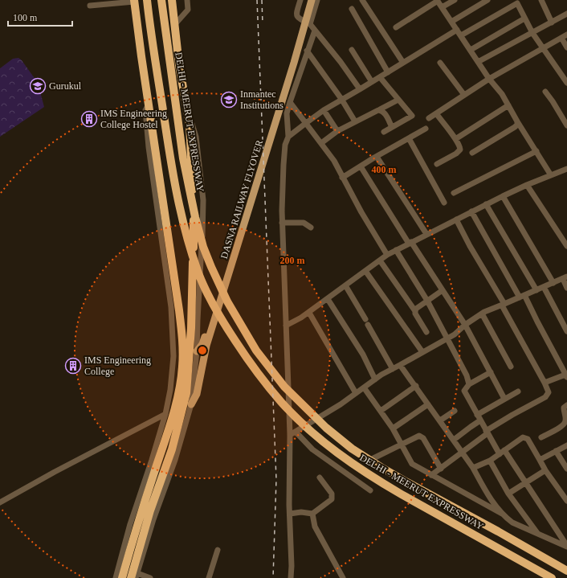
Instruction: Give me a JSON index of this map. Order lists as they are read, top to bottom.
{
  "streets": {
    "highway": ["DELHI - MEERUT EXPRESSWAY"],
    "main road": ["DASNA RAILWAY FLYOVER"]
  },
  "places": {
    "school or university": ["Gurukul", "Inmantec Institutions"],
    "building": ["IMS Engineering College Hostel", "IMS Engineering College"]
  },
  "scale_bar": "100 m",
  "rings": ["400 m", "200 m"]
}
